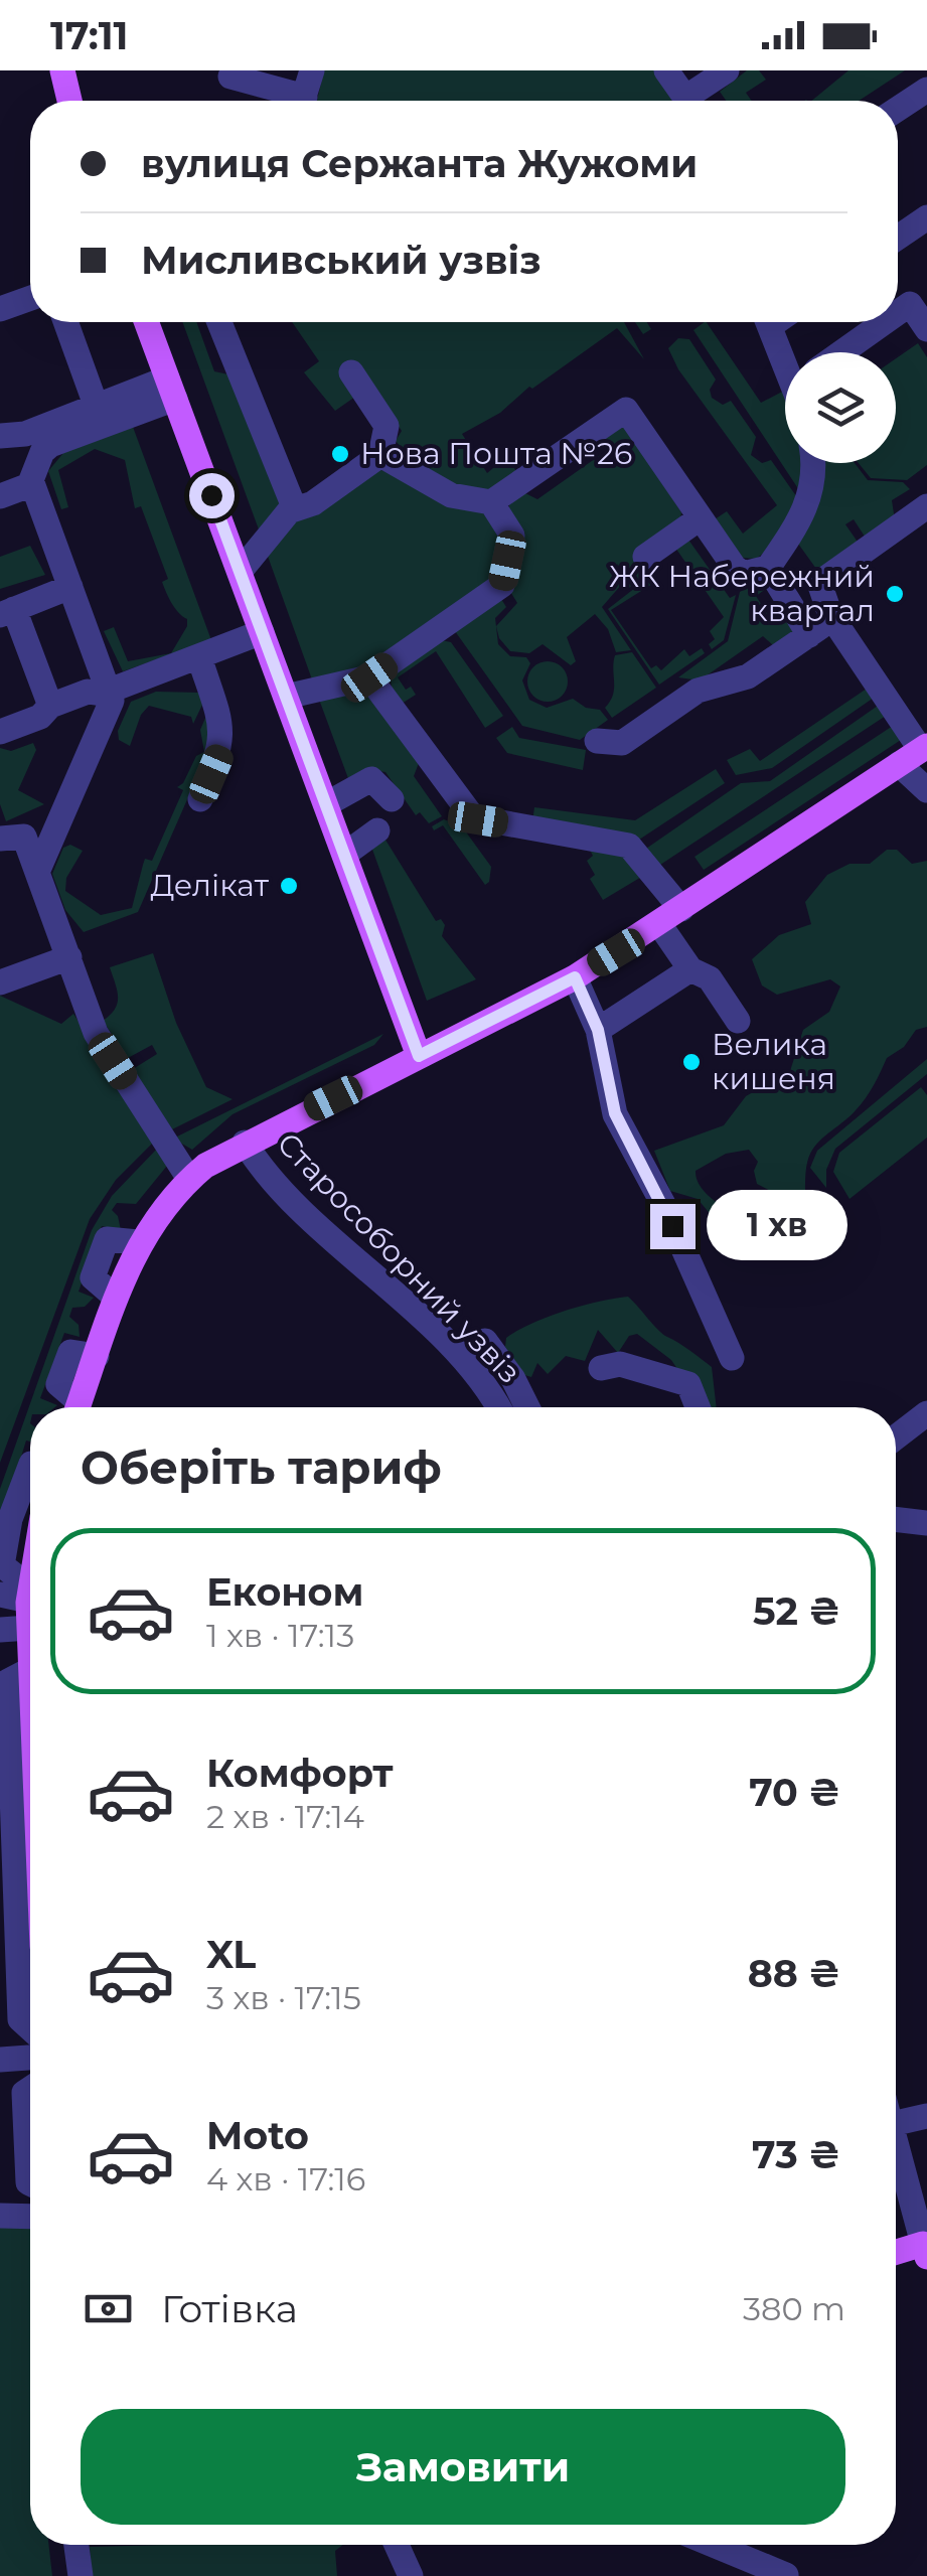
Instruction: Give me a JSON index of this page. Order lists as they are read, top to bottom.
{
  "streets": {
    "street": ["Старособорний узвіз"]
  },
  "places": [
    "Нова Пошта №26",
    "ЖК Набережний квартал",
    "Делікат",
    "Велика кишеня"
  ],
  "page": {
    "status": "17:11",
    "banner": ["вулиця Сержанта Жужоми", "Мисливський узвіз"],
    "bubble": "1 хв",
    "heading": "Оберіть тариф",
    "list": [
      {
        "name": "Економ",
        "note": "1 хв · 17:13",
        "value": "52 ₴"
      },
      {
        "name": "Комфорт",
        "note": "2 хв · 17:14",
        "value": "70 ₴"
      },
      {
        "name": "XL",
        "note": "3 хв · 17:15",
        "value": "88 ₴"
      },
      {
        "name": "Moto",
        "note": "4 хв · 17:16",
        "value": "73 ₴"
      }
    ],
    "pay": ["Готівка", "380 m"],
    "buttons": "Замовити"
  }
}
